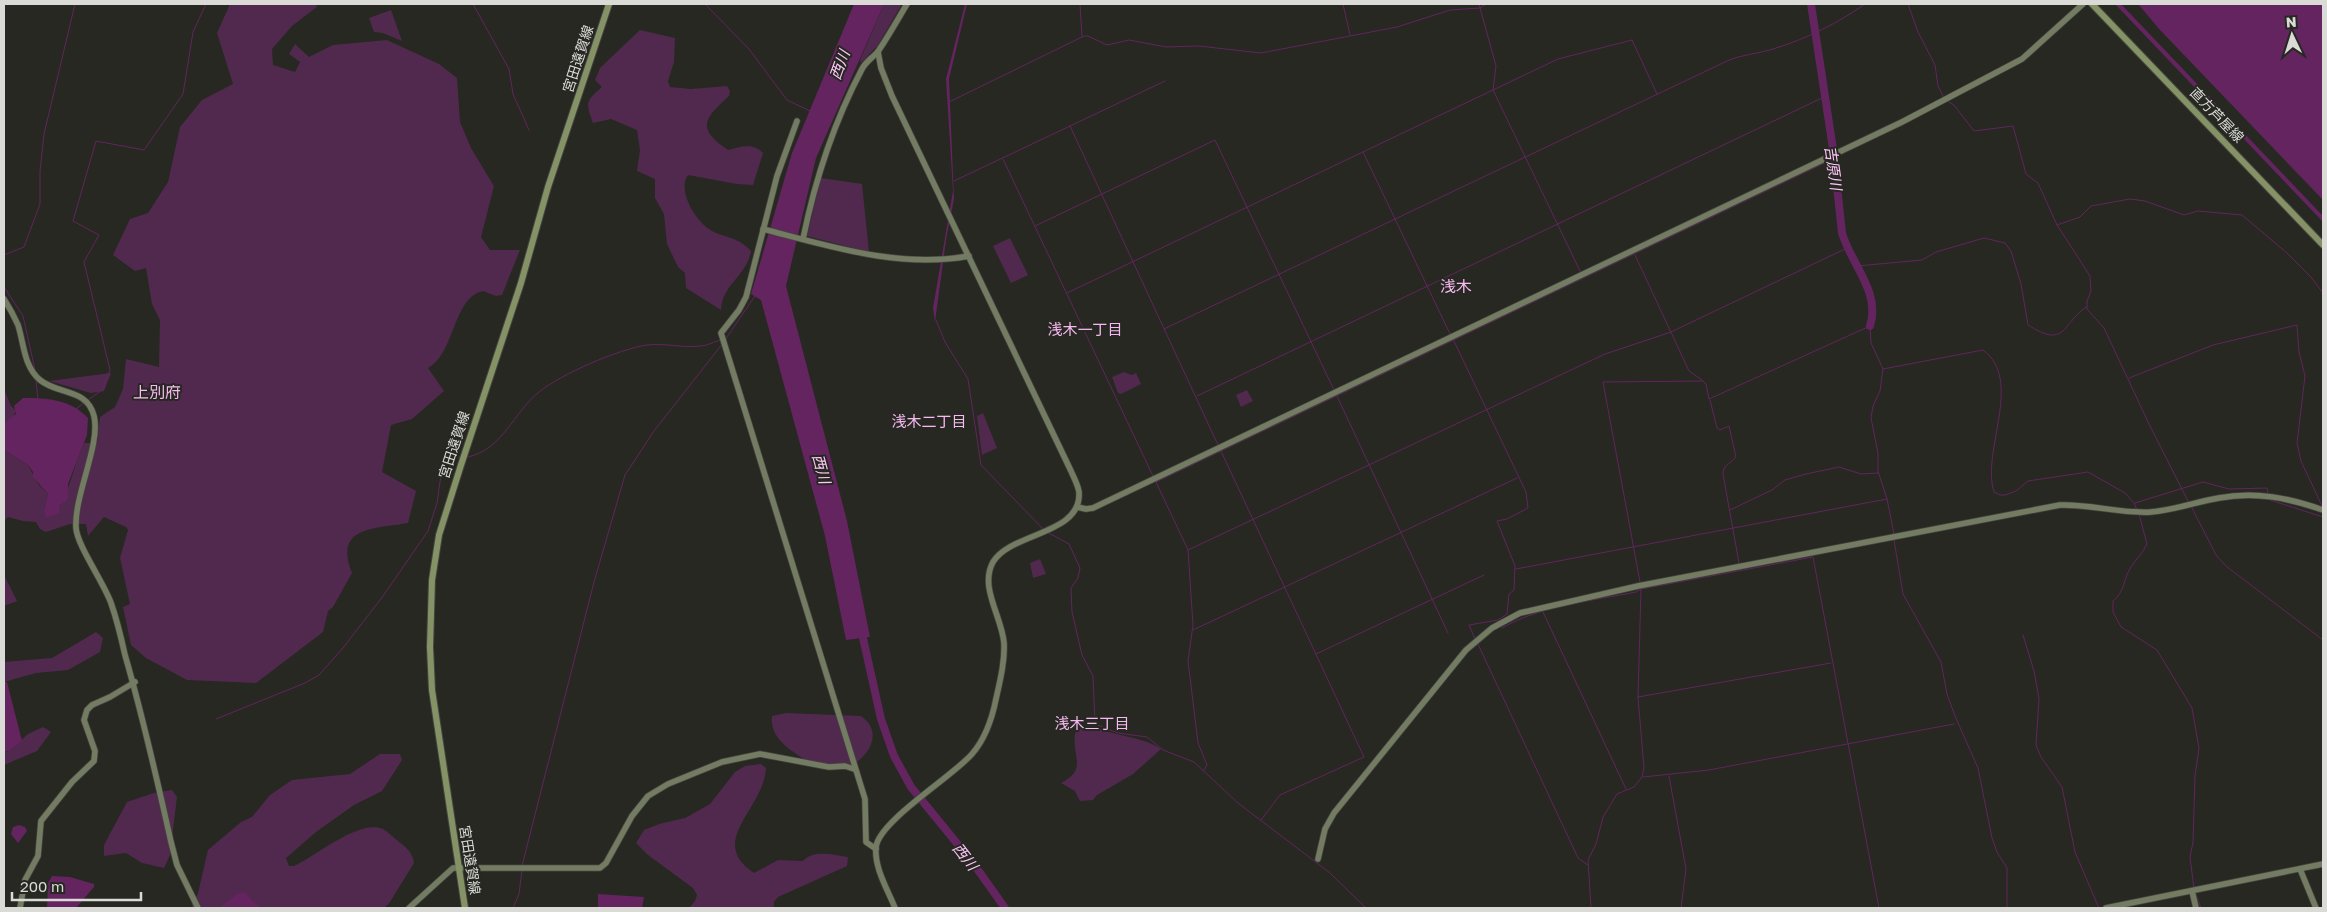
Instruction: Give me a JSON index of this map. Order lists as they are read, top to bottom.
{
  "streets": {
    "main road": ["宮田遠賀線", "直方芦屋線"]
  },
  "districts": [
    "浅木",
    "浅木一丁目",
    "上別府",
    "浅木二丁目",
    "浅木三丁目"
  ],
  "water": ["西川", "吉原川"],
  "scale_bar": "200 m",
  "north": "top"
}
